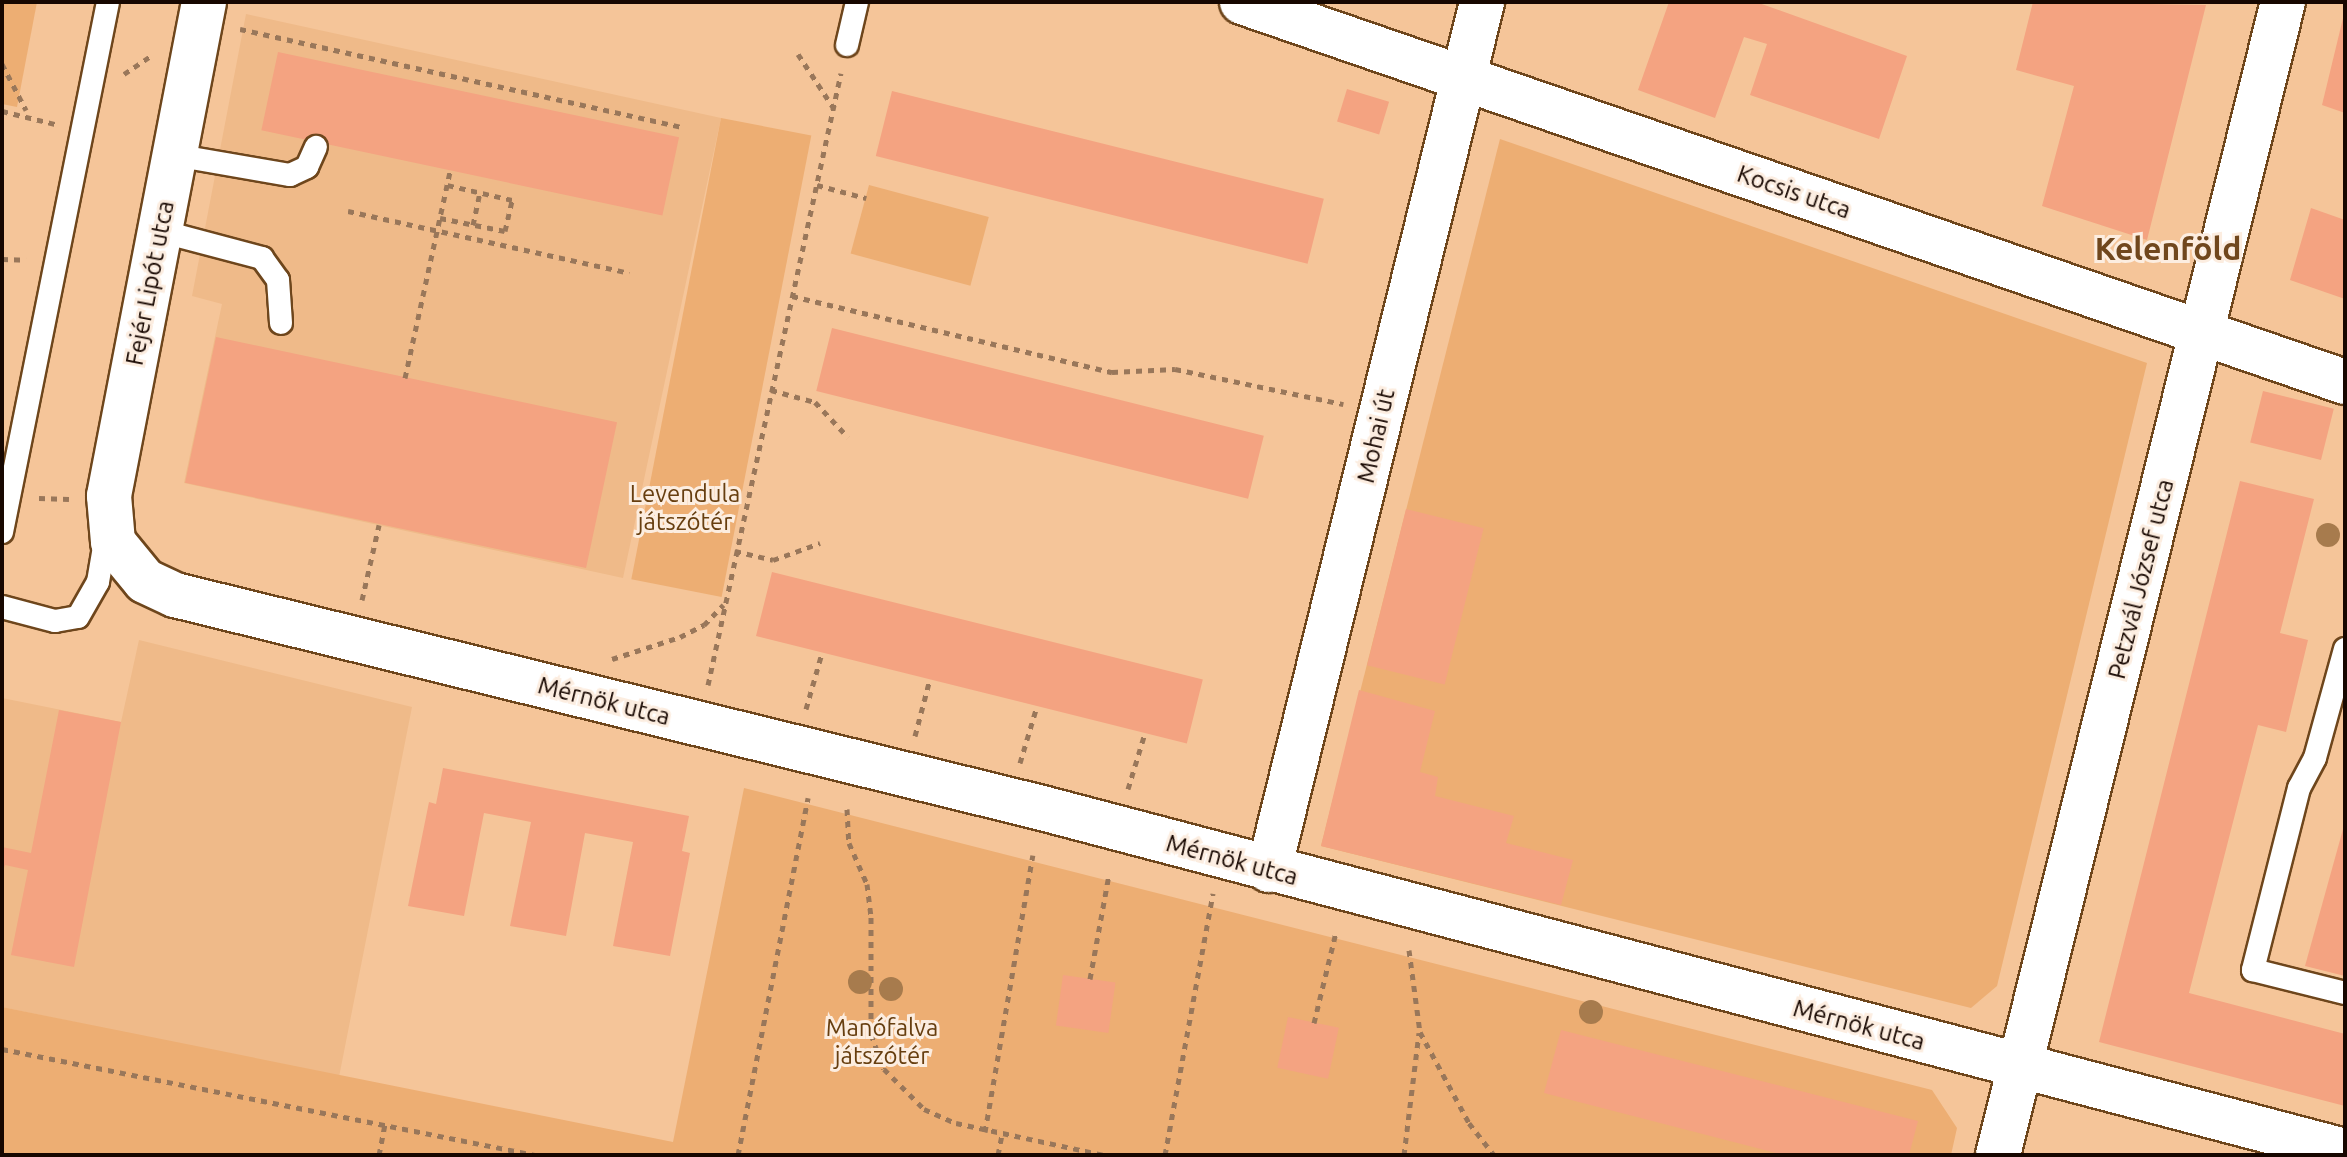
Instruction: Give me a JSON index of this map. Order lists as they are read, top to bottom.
{
  "streets": {
    "street": [
      "Kocsis utca",
      "Fejér Lipót utca",
      "Mohai út",
      "Petzvál József utca",
      "Mérnök utca"
    ]
  },
  "crossings": [
    ["Kocsis utca", "Mohai út"],
    ["Kocsis utca", "Petzvál József utca"],
    ["Fejér Lipót utca", "Mérnök utca"],
    ["Mohai út", "Mérnök utca"],
    ["Petzvál József utca", "Mérnök utca"]
  ],
  "districts": ["Kelenföld"],
  "parks": ["Levendula játszótér", "Manófalva játszótér"]
}
